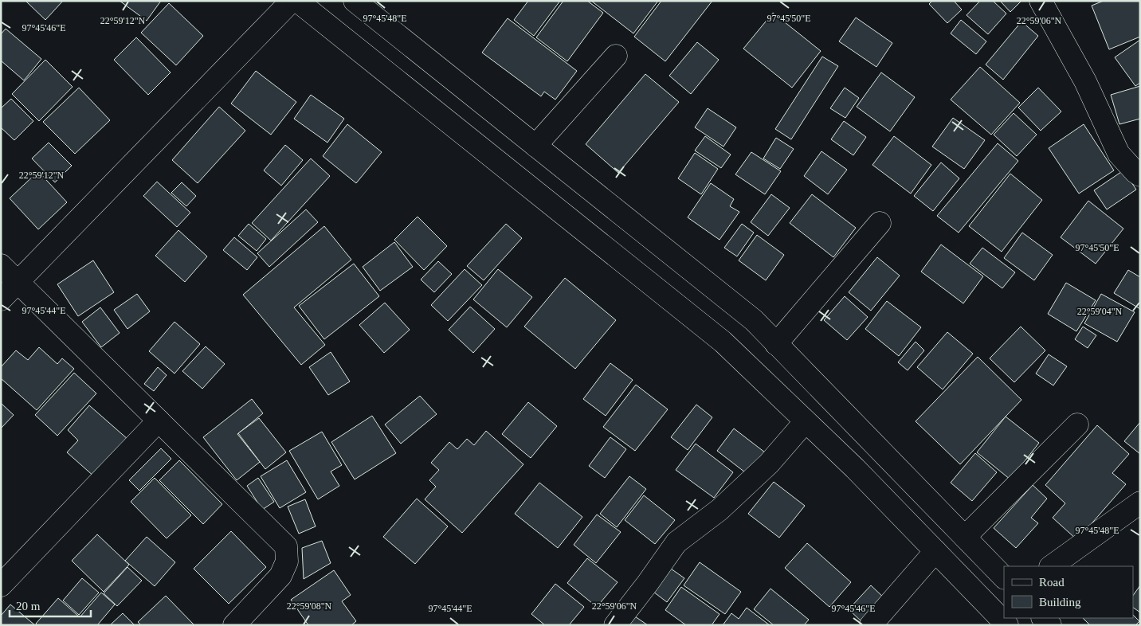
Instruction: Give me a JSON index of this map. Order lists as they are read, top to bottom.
{
  "legend": ["Road", "Building"],
  "scale_bar": "20 m",
  "coordinates": [
    "97°45'48\"E",
    "97°45'50\"E",
    "22°59'12\"N",
    "22°59'06\"N",
    "97°45'46\"E",
    "97°45'44\"E",
    "22°59'04\"N",
    "22°59'08\"N"
  ]
}
